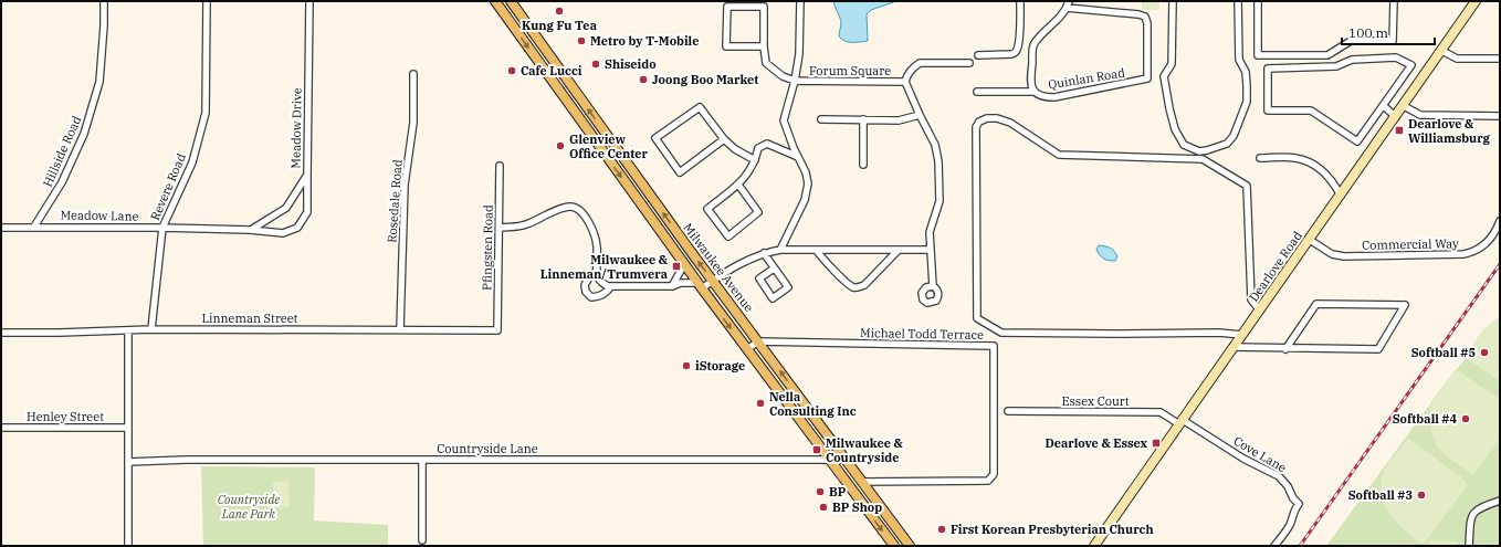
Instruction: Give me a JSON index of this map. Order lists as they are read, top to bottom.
{
  "streets": {
    "main road": ["Dearlove Road", "Milwaukee Avenue"],
    "street": [
      "Forum Square",
      "Quinlan Road",
      "Meadow Drive",
      "Hillside Road",
      "Revere Road",
      "Rosedale Road",
      "Meadow Lane",
      "Commercial Way",
      "Pfingsten Road",
      "Linneman Street",
      "Michael Todd Terrace",
      "Essex Court",
      "Henley Street",
      "Countryside Lane",
      "Cove Lane"
    ]
  },
  "crossings": [
    ["Meadow Drive", "Meadow Lane"],
    ["Hillside Road", "Meadow Lane"],
    ["Revere Road", "Meadow Lane"],
    ["Revere Road", "Linneman Street"],
    ["Rosedale Road", "Linneman Street"],
    ["Commercial Way", "Dearlove Road"],
    ["Pfingsten Road", "Linneman Street"],
    ["Dearlove Road", "Essex Court"],
    ["Dearlove Road", "Cove Lane"],
    ["Milwaukee Avenue", "Michael Todd Terrace"],
    ["Milwaukee Avenue", "Countryside Lane"],
    ["Essex Court", "Cove Lane"]
  ],
  "parks": ["Countryside Lane Park"],
  "places": {
    "other": [
      "Kung Fu Tea",
      "Metro by T-Mobile",
      "Shiseido",
      "Cafe Lucci",
      "Joong Boo Market",
      "Glenview Office Center",
      "Softball #5",
      "iStorage",
      "Nella Consulting Inc",
      "Softball #4",
      "BP",
      "Softball #3",
      "BP Shop",
      "First Korean Presbyterian Church"
    ],
    "transit": [
      "Dearlove & Williamsburg",
      "Milwaukee & Linneman/Trumvera",
      "Dearlove & Essex",
      "Milwaukee & Countryside"
    ]
  },
  "scale_bar": "100 m"
}
